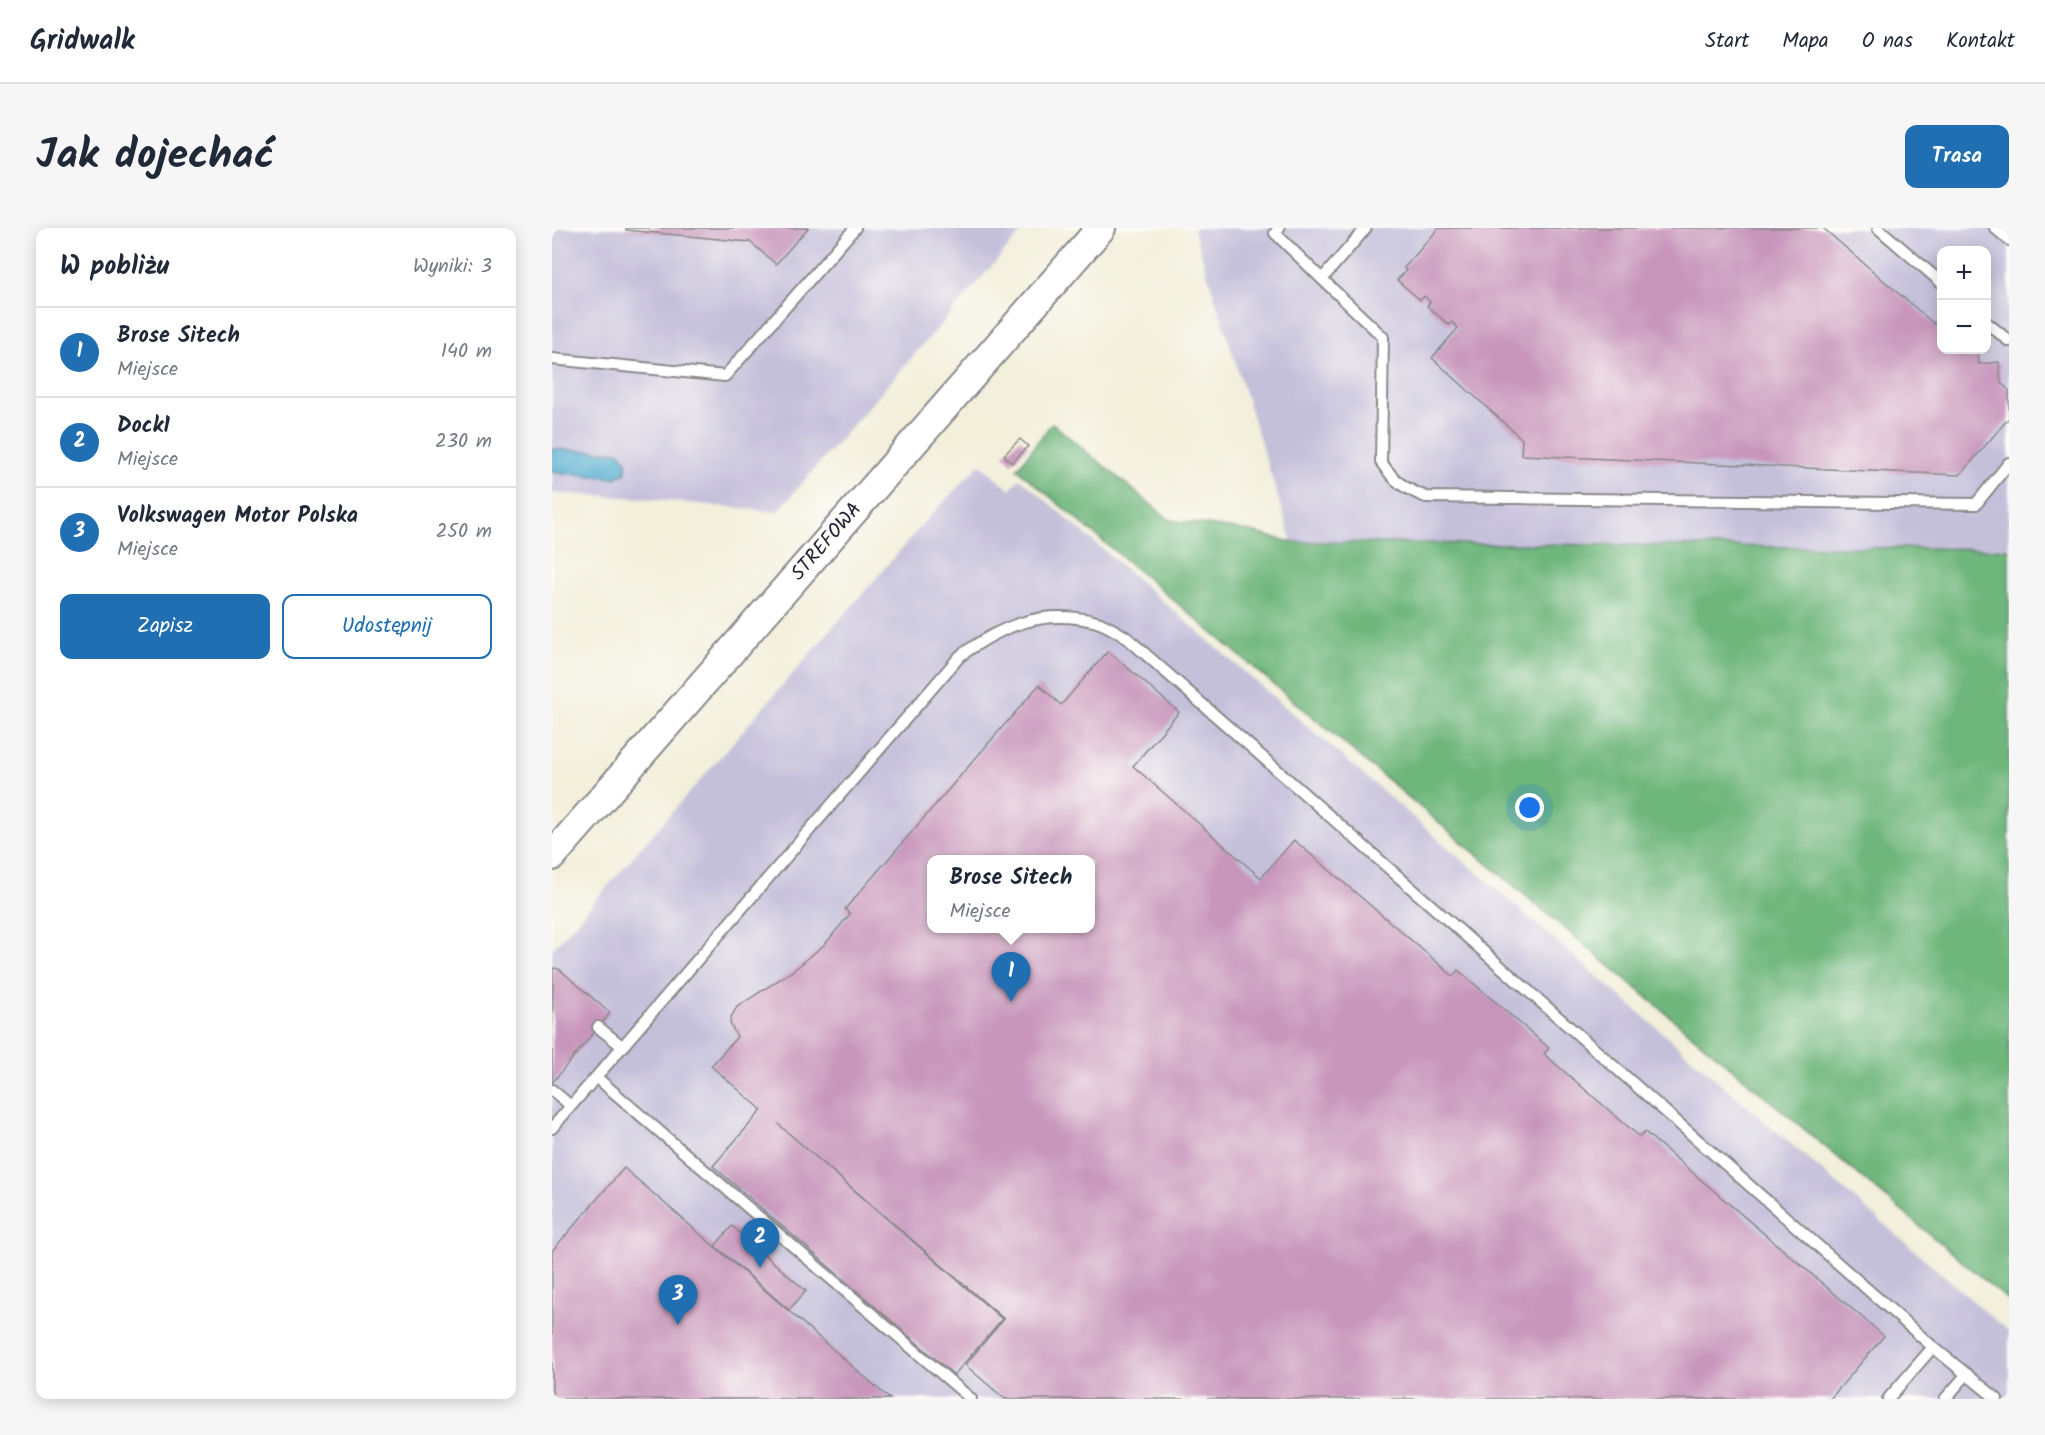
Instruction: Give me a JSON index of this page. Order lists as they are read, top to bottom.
{
  "streets": {
    "street": ["STREFOWA"]
  },
  "page": {
    "header": "Gridwalk",
    "nav": [
      "Start",
      "Mapa",
      "O nas",
      "Kontakt"
    ],
    "title": "Jak dojechać",
    "buttons": [
      "Trasa",
      ["Zapisz", "Udostępnij"]
    ],
    "heading": ["W pobliżu", "Wyniki: 3"],
    "map_buttons": ["+", "−"],
    "list": [
      {
        "mark": "1",
        "name": "Brose Sitech",
        "note": "Miejsce",
        "value": "140 m"
      },
      {
        "mark": "2",
        "name": "Dock1",
        "note": "Miejsce",
        "value": "230 m"
      },
      {
        "mark": "3",
        "name": "Volkswagen Motor Polska",
        "note": "Miejsce",
        "value": "250 m"
      }
    ],
    "popup": ["Brose Sitech", "Miejsce"],
    "pins": ["1", "2", "3"]
  }
}
